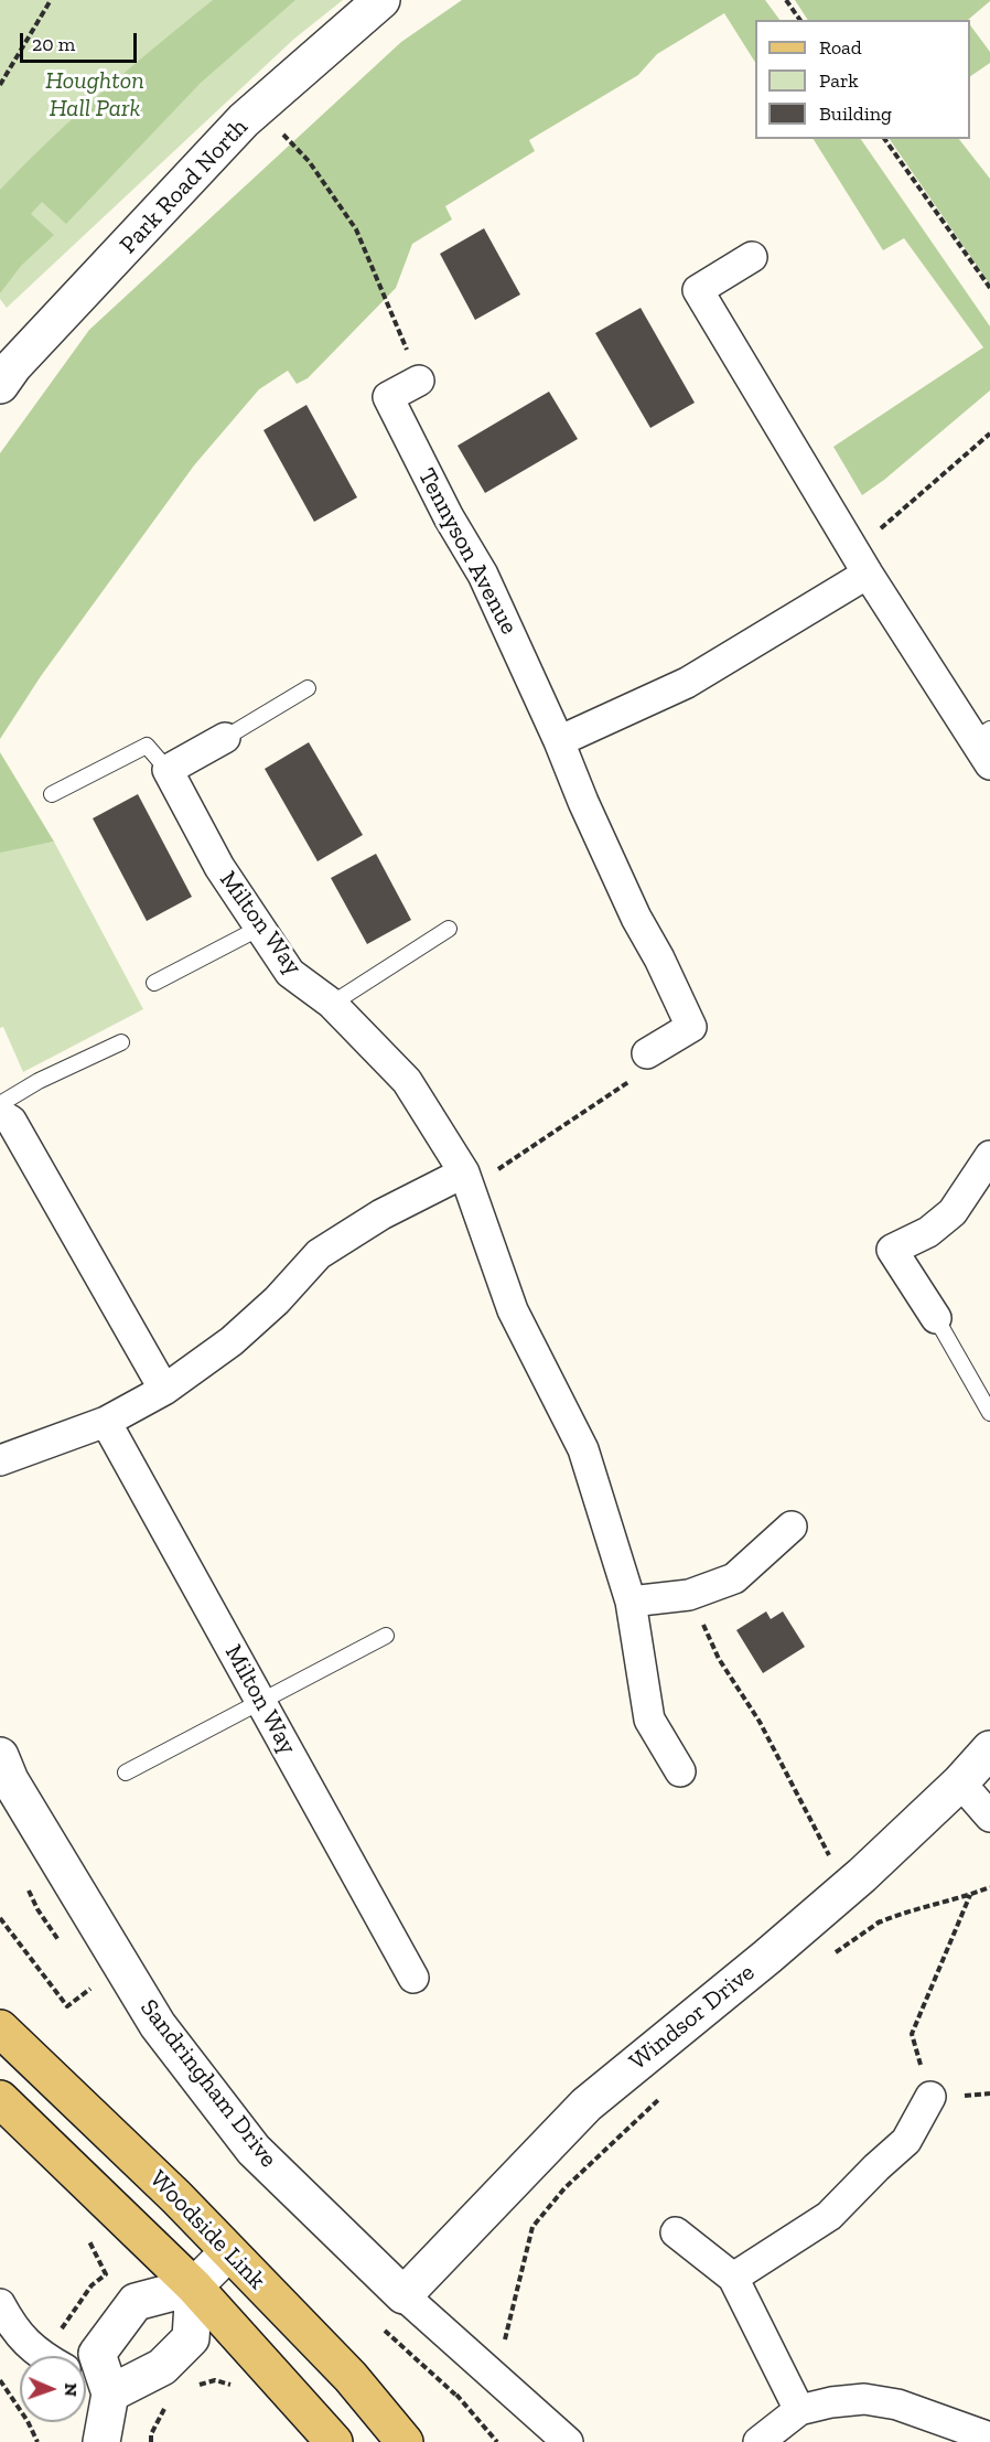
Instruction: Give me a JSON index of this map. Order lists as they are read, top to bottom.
{
  "streets": {
    "main road": ["Woodside Link"],
    "street": [
      "Park Road North",
      "Tennyson Avenue",
      "Milton Way",
      "Windsor Drive",
      "Sandringham Drive"
    ]
  },
  "crossings": [
    ["Windsor Drive", "Sandringham Drive"]
  ],
  "parks": ["Houghton Hall Park"],
  "legend": ["Road", "Park", "Building"],
  "scale_bar": "20 m",
  "north": "right"
}
